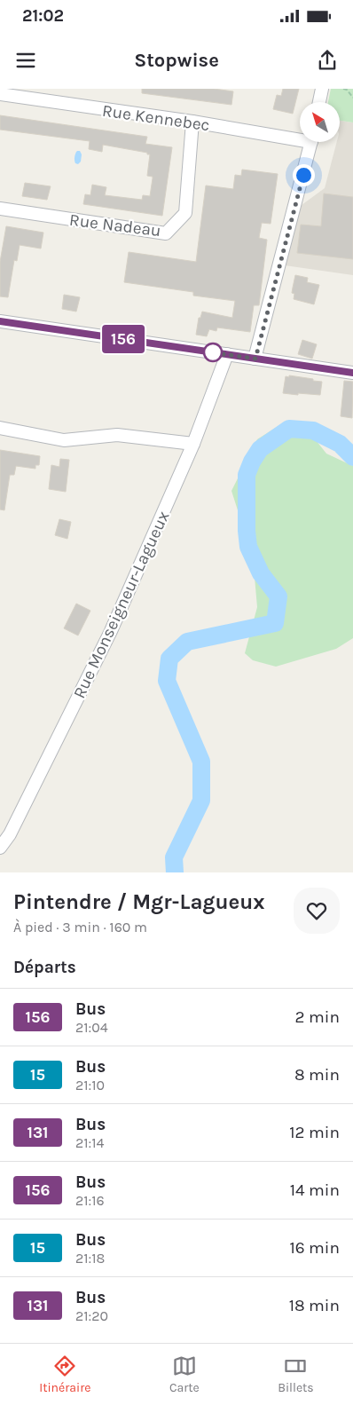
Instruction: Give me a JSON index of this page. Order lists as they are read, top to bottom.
{
  "streets": {
    "street": ["Rue Kennebec", "Rue Nadeau", "Rue Monseigneur-Lagueux"]
  },
  "crossings": [
    ["Rue Kennebec", "Rue Nadeau"]
  ],
  "lines": ["bus line 156"],
  "north": "top left",
  "page": {
    "status": "21:02",
    "header": "Stopwise",
    "on_map": "156",
    "heading": [
      ["Pintendre / Mgr-Lagueux", "À pied · 3 min · 160 m"],
      "Départs"
    ],
    "list": [
      {
        "mark": "156",
        "name": "Bus",
        "note": "21:04",
        "value": "2 min"
      },
      {
        "mark": "15",
        "name": "Bus",
        "note": "21:10",
        "value": "8 min"
      },
      {
        "mark": "131",
        "name": "Bus",
        "note": "21:14",
        "value": "12 min"
      },
      {
        "mark": "156",
        "name": "Bus",
        "note": "21:16",
        "value": "14 min"
      },
      {
        "mark": "15",
        "name": "Bus",
        "note": "21:18",
        "value": "16 min"
      },
      {
        "mark": "131",
        "name": "Bus",
        "note": "21:20",
        "value": "18 min"
      }
    ],
    "tabs": ["Itinéraire", "Carte", "Billets"]
  }
}
